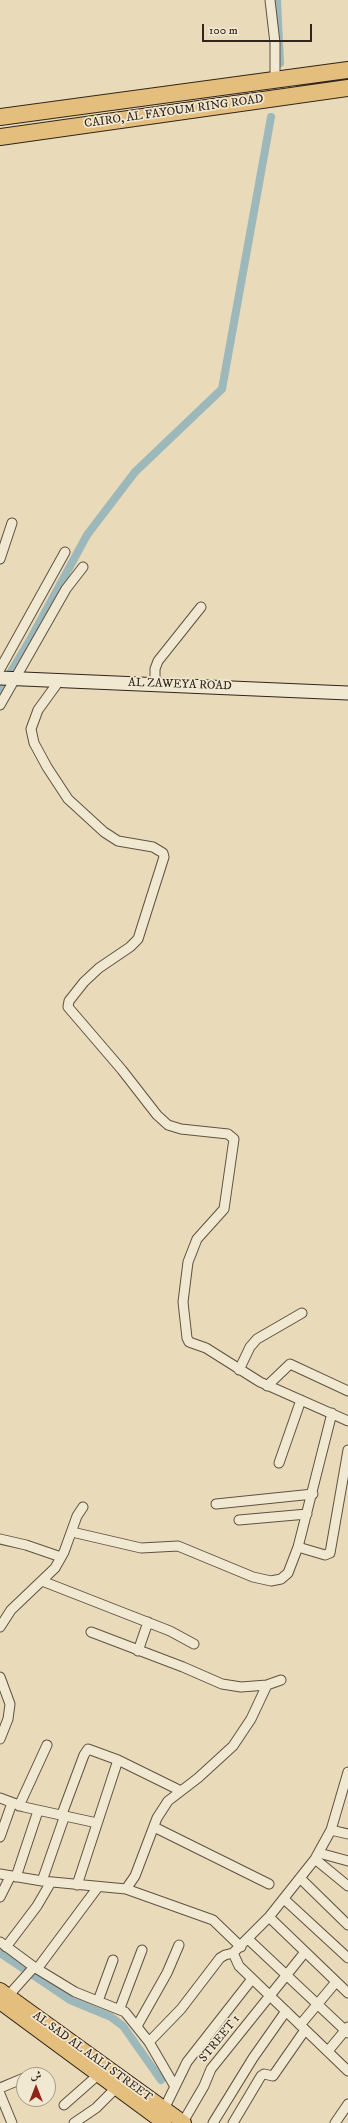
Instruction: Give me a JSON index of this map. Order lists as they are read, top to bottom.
{
  "streets": {
    "highway": ["CAIRO, AL FAYOUM RING ROAD"],
    "main road": ["AL SAD AL AALI STREET"],
    "street": ["AL ZAWEYA ROAD", "STREET 1"]
  },
  "crossings": [
    ["STREET 1", "AL SAD AL AALI STREET"]
  ],
  "scale_bar": "100 m",
  "north": "top"
}
